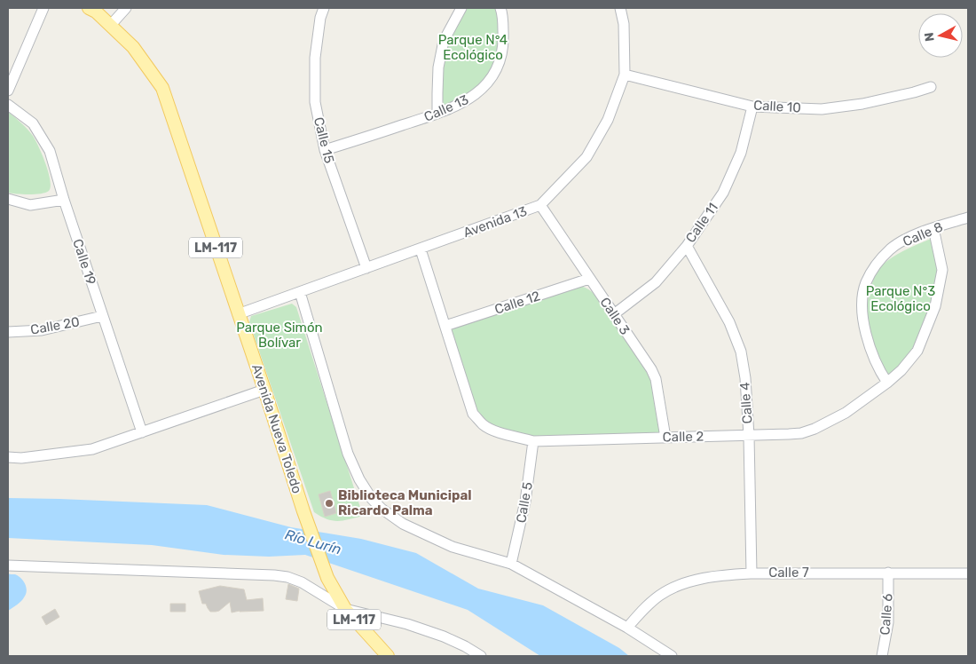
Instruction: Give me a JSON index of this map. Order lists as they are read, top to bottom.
{
  "streets": {
    "main road": ["LM-117", "Avenida Nueva Toledo"],
    "street": [
      "Calle 10",
      "Calle 13",
      "Calle 15",
      "Avenida 13",
      "Calle 11",
      "Calle 8",
      "Calle 19",
      "Calle 12",
      "Calle 3",
      "Calle 20",
      "Calle 4",
      "Calle 2",
      "Calle 5",
      "Calle 7",
      "Calle 6"
    ]
  },
  "crossings": [
    ["Calle 10", "Avenida 13"],
    ["Calle 10", "Calle 11"],
    ["Calle 13", "Calle 15"],
    ["Calle 15", "Avenida 13"],
    ["Avenida 13", "Calle 3"],
    ["Avenida 13", "Avenida Nueva Toledo"],
    ["Avenida 13", "Calle 2"],
    ["Calle 11", "Calle 3"],
    ["Calle 11", "Calle 4"],
    ["Calle 8", "Calle 2"],
    ["Calle 19", "Calle 20"],
    ["Calle 12", "Calle 3"],
    ["Calle 12", "Calle 2"],
    ["Calle 3", "Calle 2"],
    ["Calle 4", "Calle 2"],
    ["Calle 4", "Calle 7"],
    ["Calle 2", "Calle 5"],
    ["Calle 7", "Calle 6"]
  ],
  "water": ["Río Lurín"],
  "parks": ["Parque N°4 Ecológico", "Parque N°3 Ecológico", "Parque Simón Bolívar"],
  "places": ["Biblioteca Municipal Ricardo Palma"],
  "north": "left"
}
